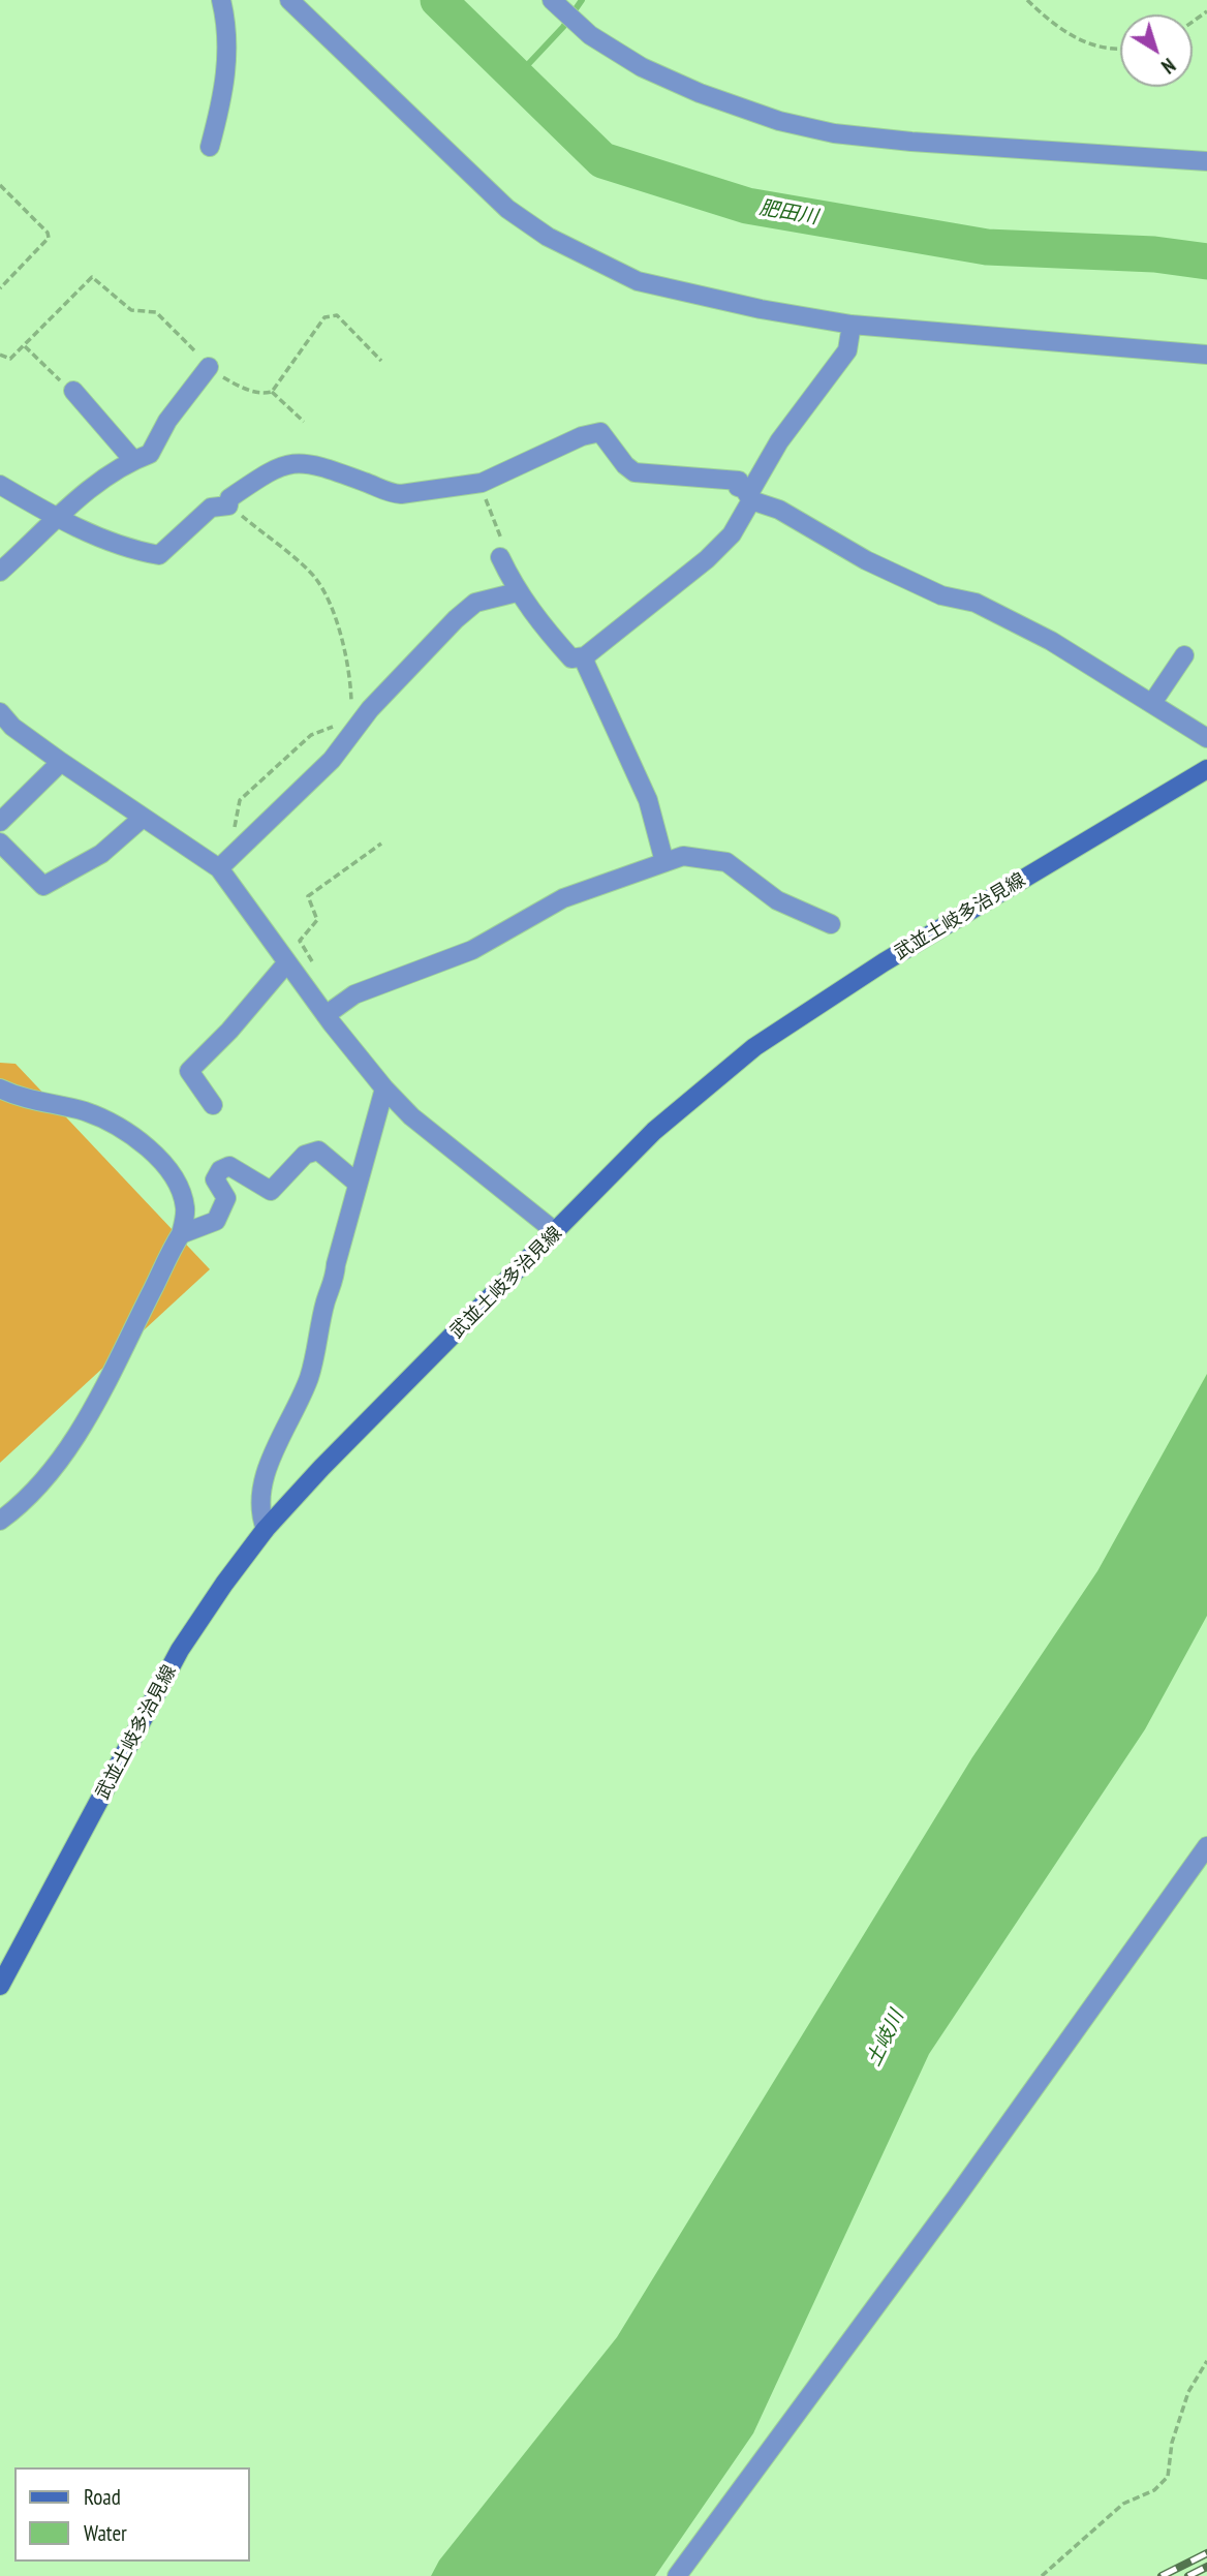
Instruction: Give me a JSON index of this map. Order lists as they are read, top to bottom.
{
  "streets": {
    "main road": ["武並土岐多治見線"]
  },
  "water": ["肥田川", "土岐川"],
  "legend": ["Road", "Water"],
  "north": "bottom right"
}
